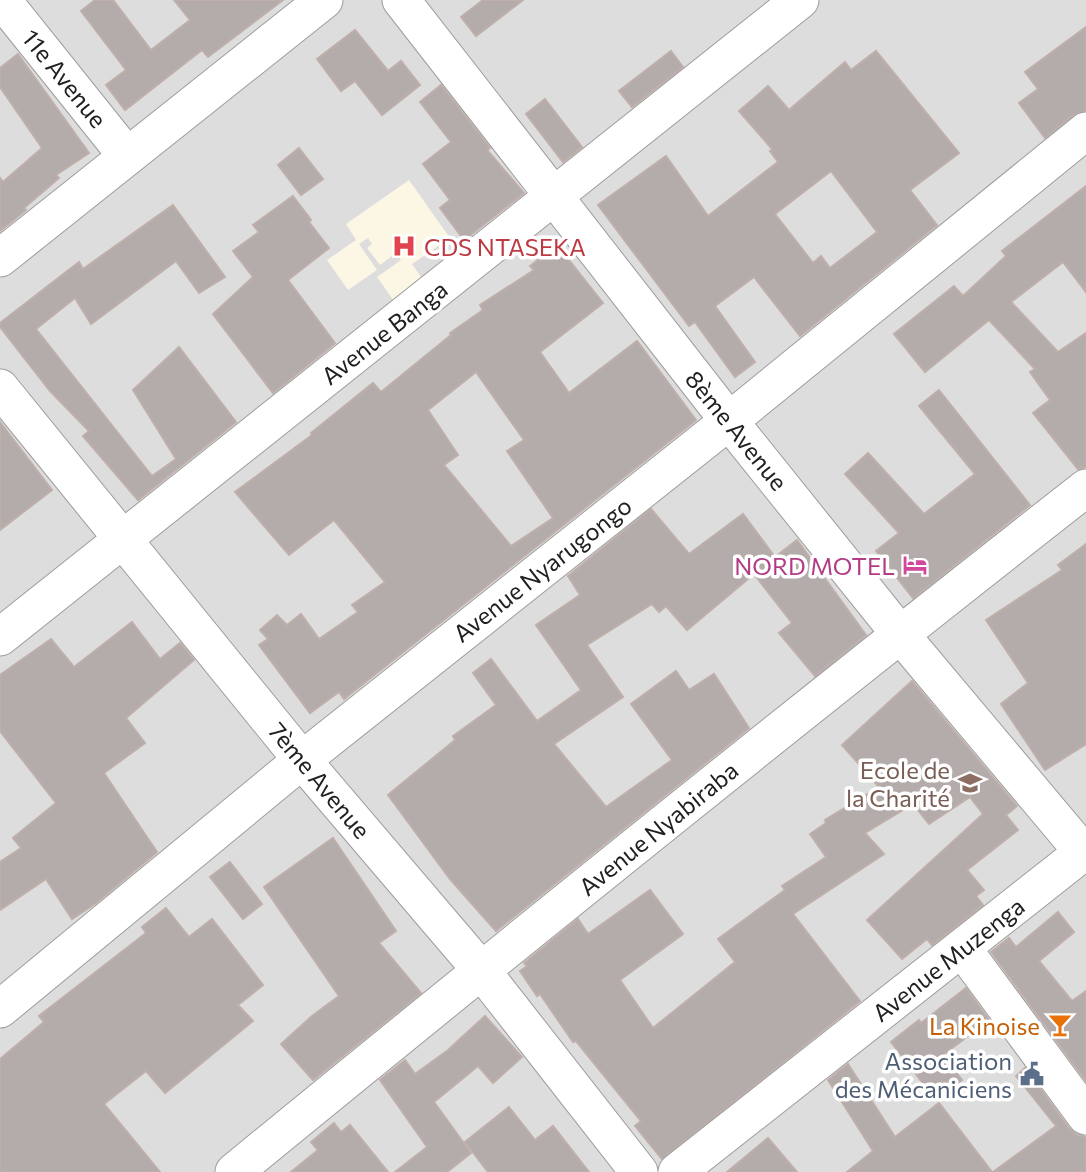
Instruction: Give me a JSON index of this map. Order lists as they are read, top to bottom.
{
  "streets": {
    "street": [
      "11e Avenue",
      "Avenue Banga",
      "8ème Avenue",
      "Avenue Nyarugongo",
      "7ème Avenue",
      "Avenue Nyabiraba",
      "Avenue Muzenga"
    ]
  },
  "crossings": [
    ["Avenue Banga", "8ème Avenue"],
    ["Avenue Banga", "7ème Avenue"],
    ["8ème Avenue", "Avenue Nyarugongo"],
    ["8ème Avenue", "Avenue Nyabiraba"],
    ["8ème Avenue", "Avenue Muzenga"],
    ["Avenue Nyarugongo", "7ème Avenue"],
    ["7ème Avenue", "Avenue Nyabiraba"]
  ],
  "places": {
    "hospital": ["CDS NTASEKA"],
    "hotel": ["NORD MOTEL"],
    "school or university": ["Ecole de la Charité"],
    "bar": ["La Kinoise"],
    "public building": ["Association des Mécaniciens"]
  }
}
